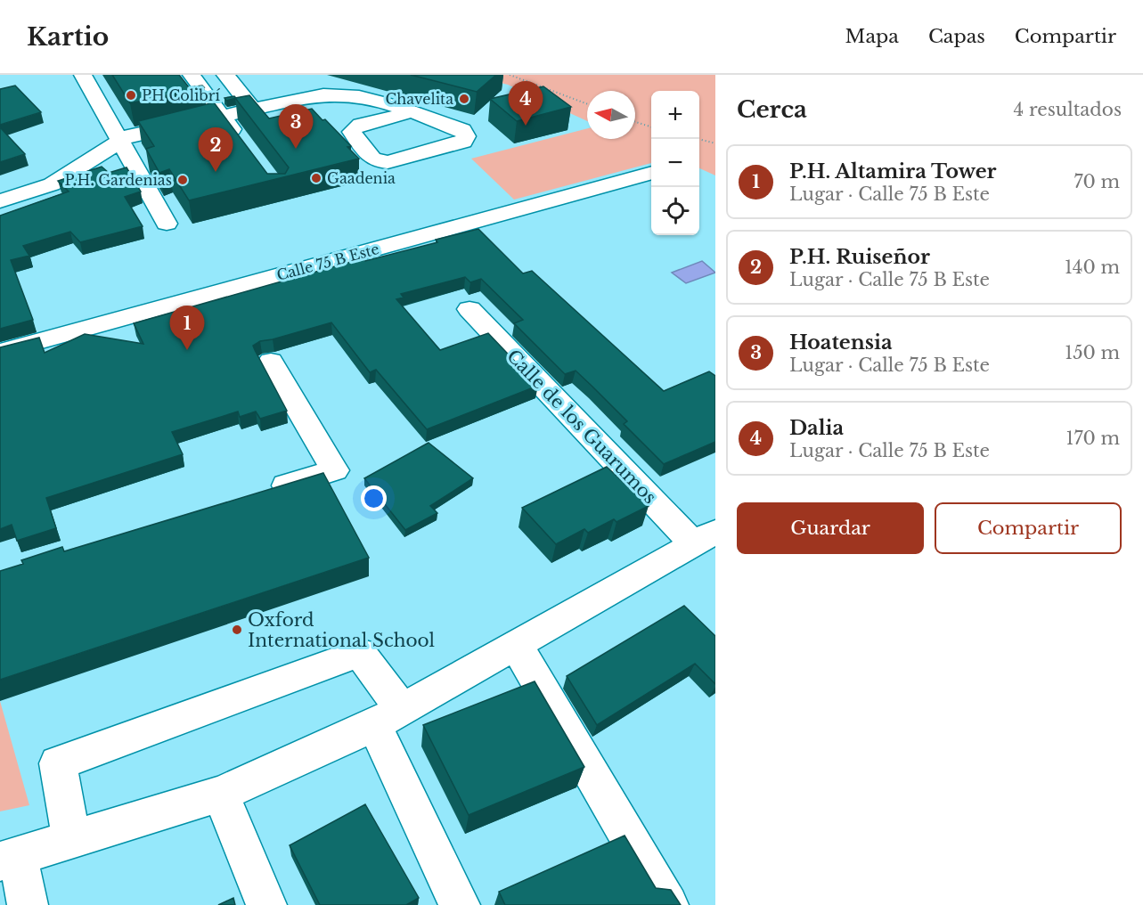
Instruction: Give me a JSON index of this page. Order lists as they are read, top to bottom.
{
  "streets": {
    "street": ["Calle 75 B Este", "Calle de los Guarumos"]
  },
  "places": [
    "PH Colibrí",
    "Chavelita",
    "Gaadenia",
    "P.H. Gardenias",
    "Oxford International School"
  ],
  "north": "left",
  "page": {
    "header": "Kartio",
    "nav": ["Mapa", "Capas", "Compartir"],
    "heading": ["Cerca", "4 resultados"],
    "pins": [
      "4",
      "3",
      "2",
      "1"
    ],
    "map_buttons": ["+", "−"],
    "list": [
      {
        "mark": "1",
        "name": "P.H. Altamira Tower",
        "note": "Lugar · Calle 75 B Este",
        "value": "70 m"
      },
      {
        "mark": "2",
        "name": "P.H. Ruiseñor",
        "note": "Lugar · Calle 75 B Este",
        "value": "140 m"
      },
      {
        "mark": "3",
        "name": "Hoatensia",
        "note": "Lugar · Calle 75 B Este",
        "value": "150 m"
      },
      {
        "mark": "4",
        "name": "Dalia",
        "note": "Lugar · Calle 75 B Este",
        "value": "170 m"
      }
    ],
    "buttons": ["Guardar", "Compartir"]
  }
}
